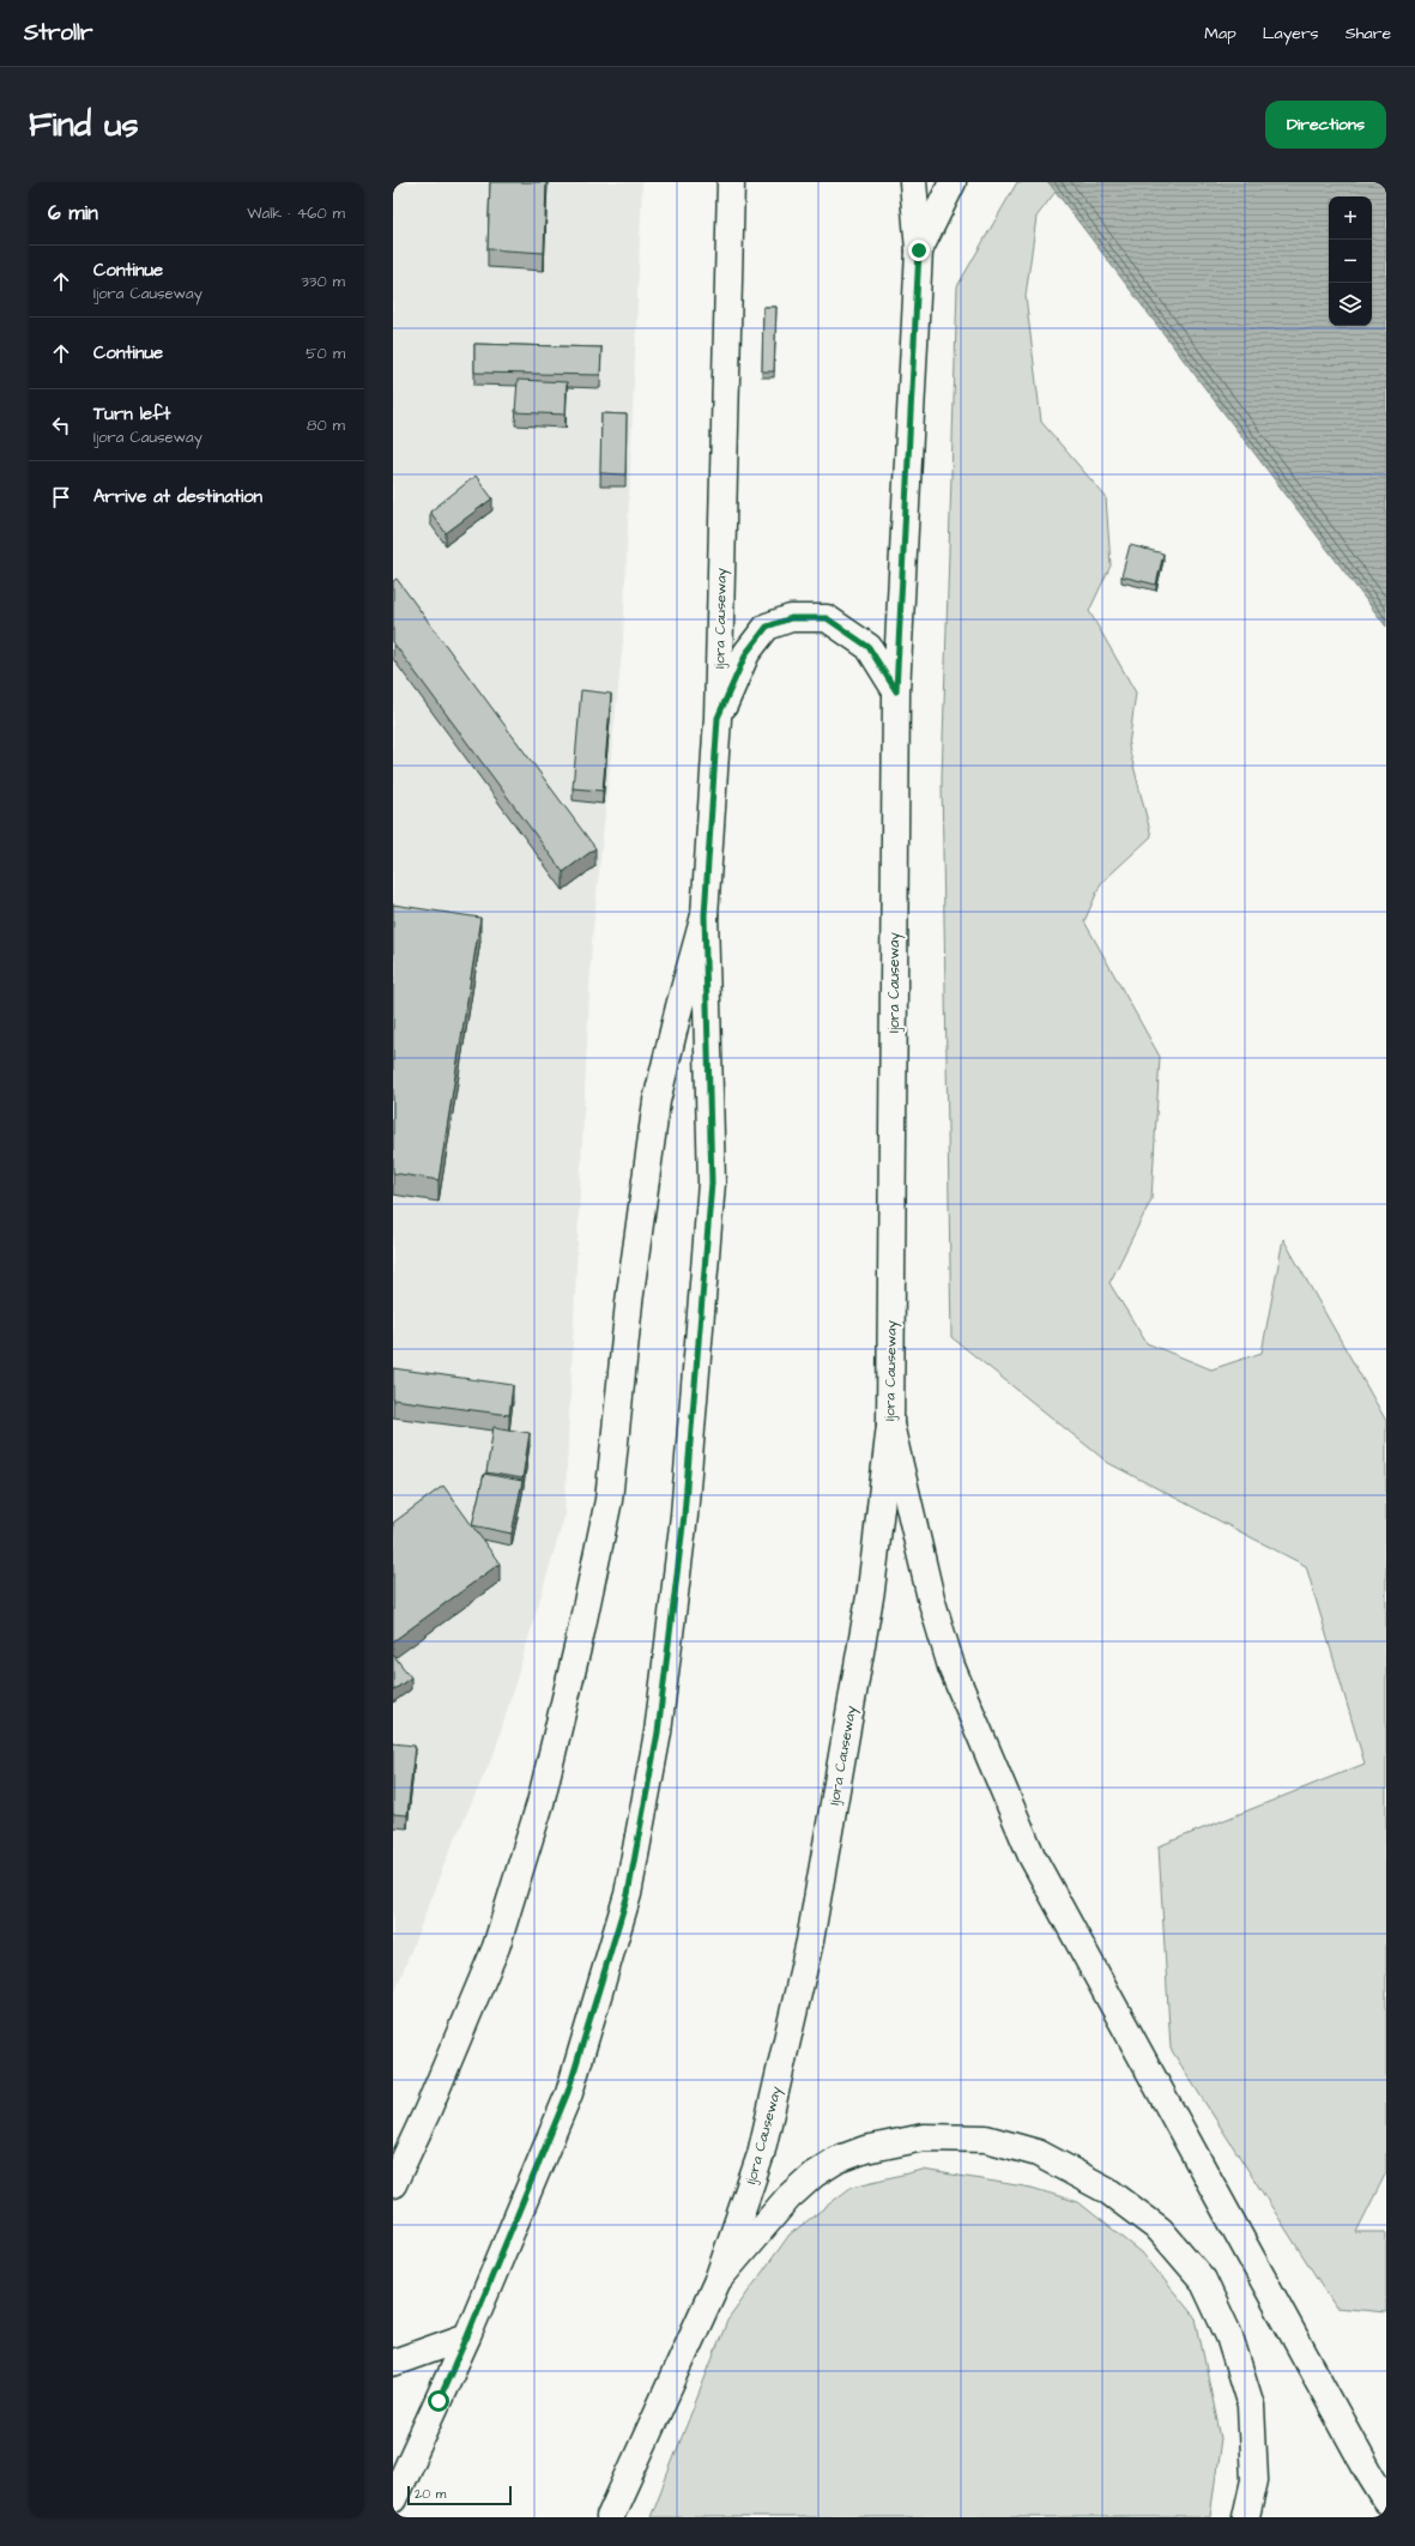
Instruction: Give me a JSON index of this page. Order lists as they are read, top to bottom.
{
  "streets": {
    "main road": ["Ijora Causeway"]
  },
  "scale_bar": "20 m",
  "page": {
    "header": "Strollr",
    "nav": ["Map", "Layers", "Share"],
    "buttons": "Directions",
    "title": "Find us",
    "heading": ["6 min", "Walk · 460 m"],
    "map_buttons": ["+", "−"],
    "list": [
      ["Continue", "Ijora Causeway", "330 m"],
      ["Continue", "50 m"],
      ["Turn left", "Ijora Causeway", "80 m"],
      "Arrive at destination"
    ],
    "scale": "20 m"
  }
}
